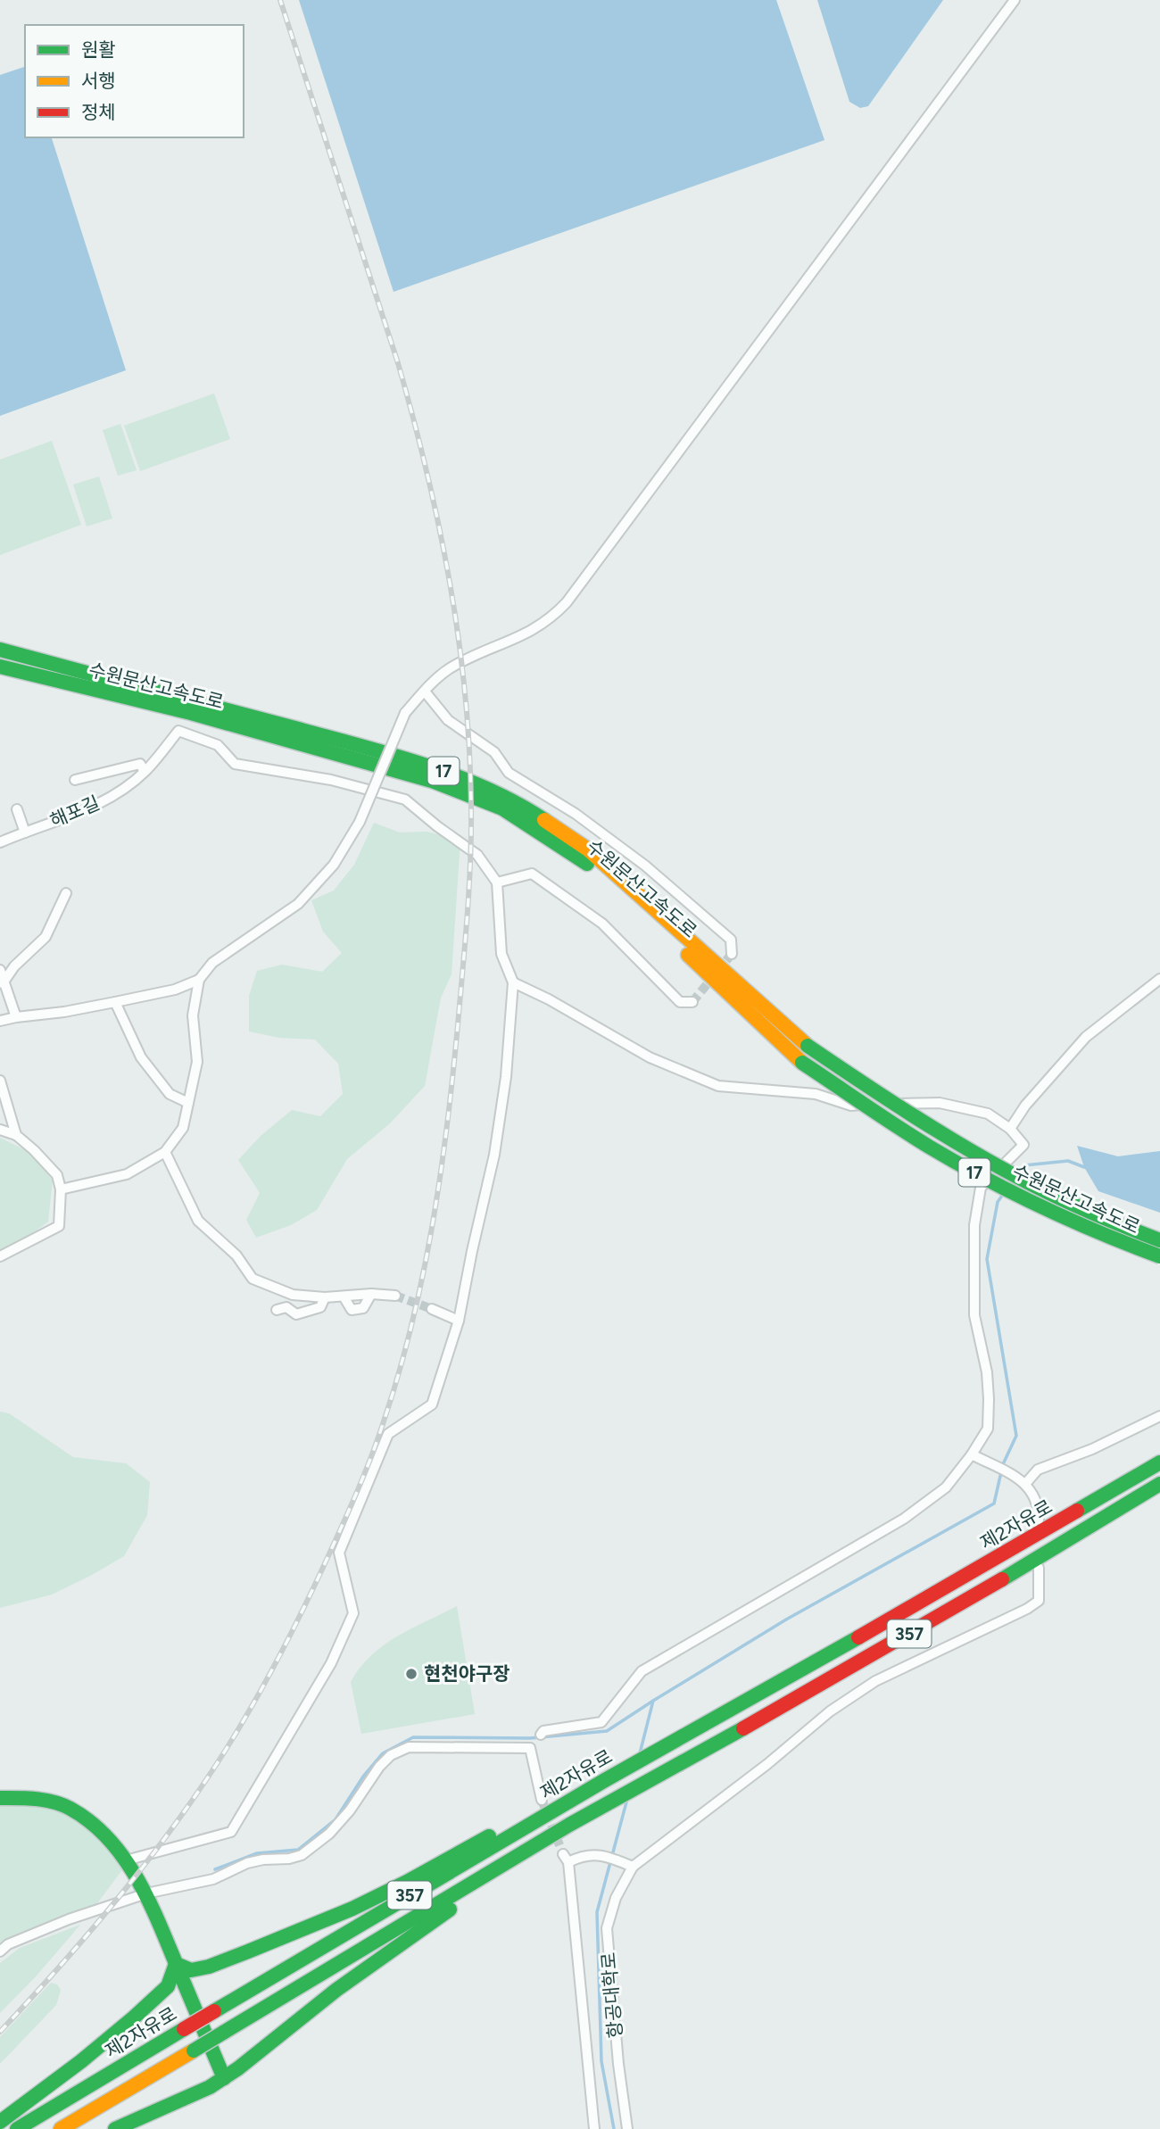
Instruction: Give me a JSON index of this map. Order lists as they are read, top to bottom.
{
  "streets": {
    "highway": [
      "수원문산고속도로",
      "17",
      "제2자유로",
      "357"
    ],
    "street": ["해포길", "항공대학로"]
  },
  "places": ["현천야구장"],
  "legend": ["원활", "서행", "정체"]
}
